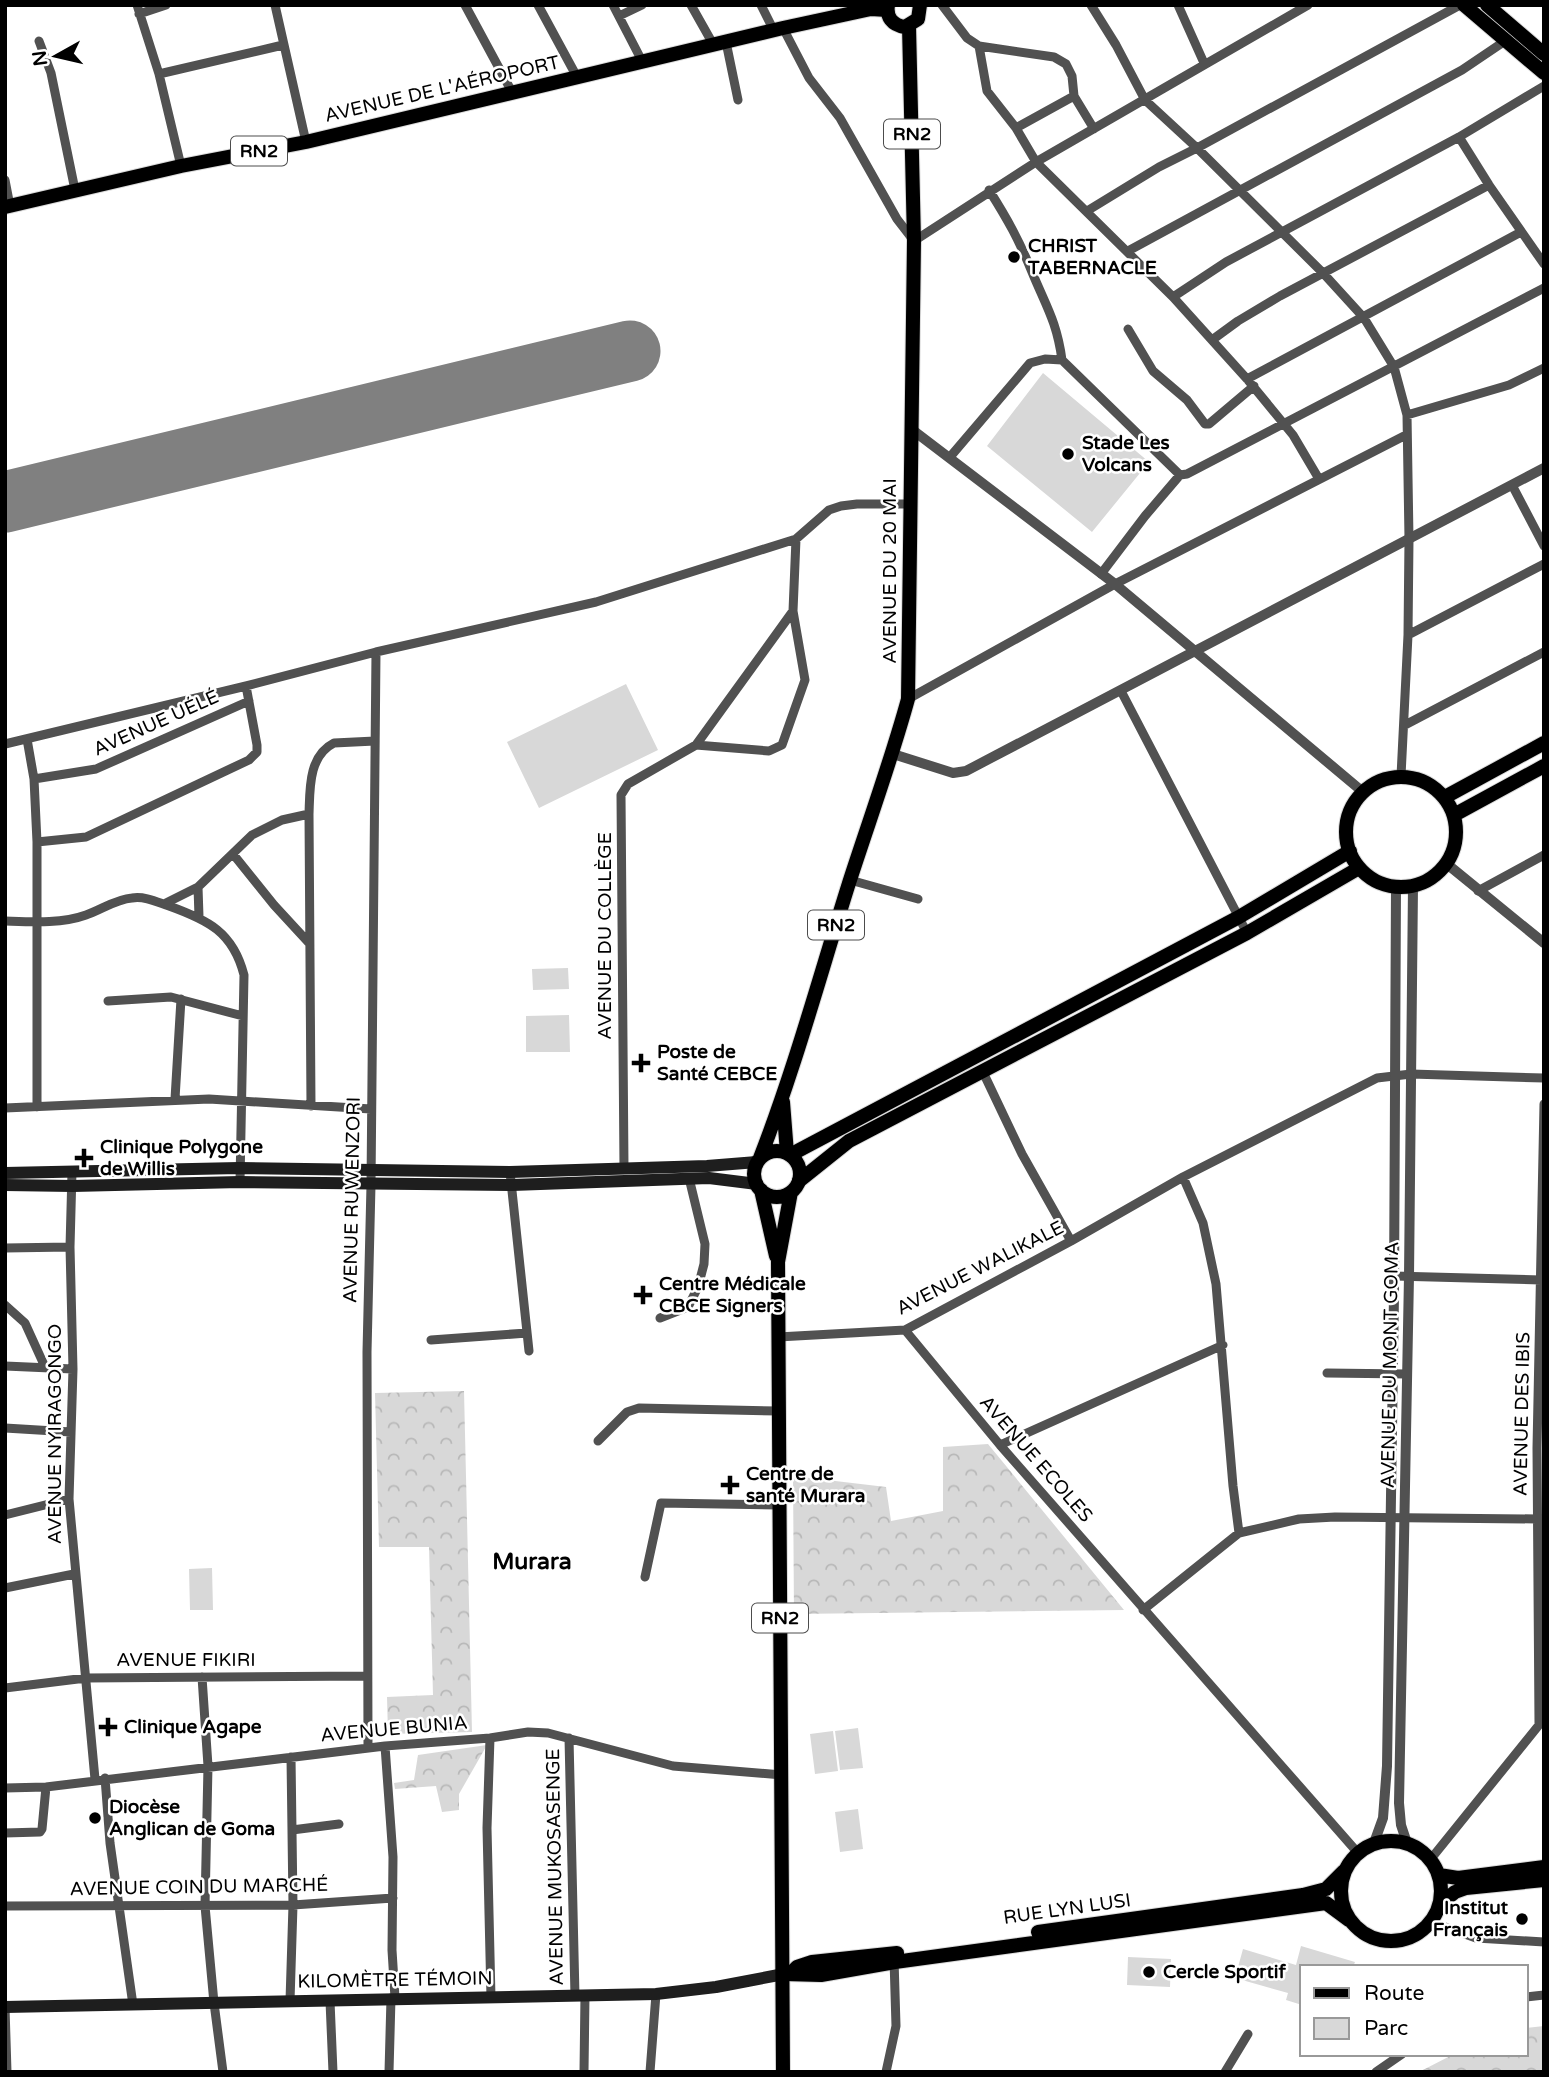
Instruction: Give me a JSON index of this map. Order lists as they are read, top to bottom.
{
  "streets": {
    "main road": [
      "AVENUE DE L'AÉROPORT",
      "RN2",
      "AVENUE DU 20 MAI",
      "RUE LYN LUSI",
      "KILOMÈTRE TÉMOIN"
    ],
    "street": [
      "AVENUE UÉLÉ",
      "AVENUE DU COLLÈGE",
      "AVENUE RUWENZORI",
      "AVENUE WALIKALE",
      "AVENUE DU MONT GOMA",
      "AVENUE DES IBIS",
      "AVENUE NYIRAGONGO",
      "AVENUE ECOLES",
      "AVENUE FIKIRI",
      "AVENUE BUNIA",
      "AVENUE MUKOSASENGE",
      "AVENUE COIN DU MARCHÉ"
    ]
  },
  "crossings": [
    ["AVENUE DE L'AÉROPORT", "RN2"],
    ["RN2", "AVENUE DU 20 MAI"],
    ["RN2", "AVENUE WALIKALE"],
    ["RN2", "AVENUE BUNIA"],
    ["RN2", "RUE LYN LUSI"],
    ["RN2", "KILOMÈTRE TÉMOIN"],
    ["AVENUE RUWENZORI", "AVENUE FIKIRI"],
    ["AVENUE RUWENZORI", "AVENUE BUNIA"],
    ["AVENUE WALIKALE", "AVENUE DU MONT GOMA"],
    ["AVENUE WALIKALE", "AVENUE ECOLES"],
    ["AVENUE DU MONT GOMA", "AVENUE ECOLES"],
    ["AVENUE DU MONT GOMA", "RUE LYN LUSI"],
    ["AVENUE NYIRAGONGO", "AVENUE FIKIRI"],
    ["AVENUE NYIRAGONGO", "AVENUE BUNIA"],
    ["AVENUE NYIRAGONGO", "AVENUE COIN DU MARCHÉ"],
    ["AVENUE NYIRAGONGO", "KILOMÈTRE TÉMOIN"],
    ["AVENUE ECOLES", "RUE LYN LUSI"],
    ["AVENUE BUNIA", "AVENUE MUKOSASENGE"],
    ["AVENUE MUKOSASENGE", "KILOMÈTRE TÉMOIN"],
    ["RUE LYN LUSI", "KILOMÈTRE TÉMOIN"]
  ],
  "districts": ["Murara"],
  "places": {
    "other": [
      "CHRIST TABERNACLE",
      "Stade Les Volcans",
      "Diocèse Anglican de Goma",
      "Institut Français",
      "Cercle Sportif"
    ],
    "health": [
      "Poste de Santé CEBCE",
      "Clinique Polygone de Willis",
      "Centre Médicale CBCE Signers",
      "Centre de santé Murara",
      "Clinique Agape"
    ]
  },
  "legend": ["Route", "Parc"],
  "north": "left"
}
